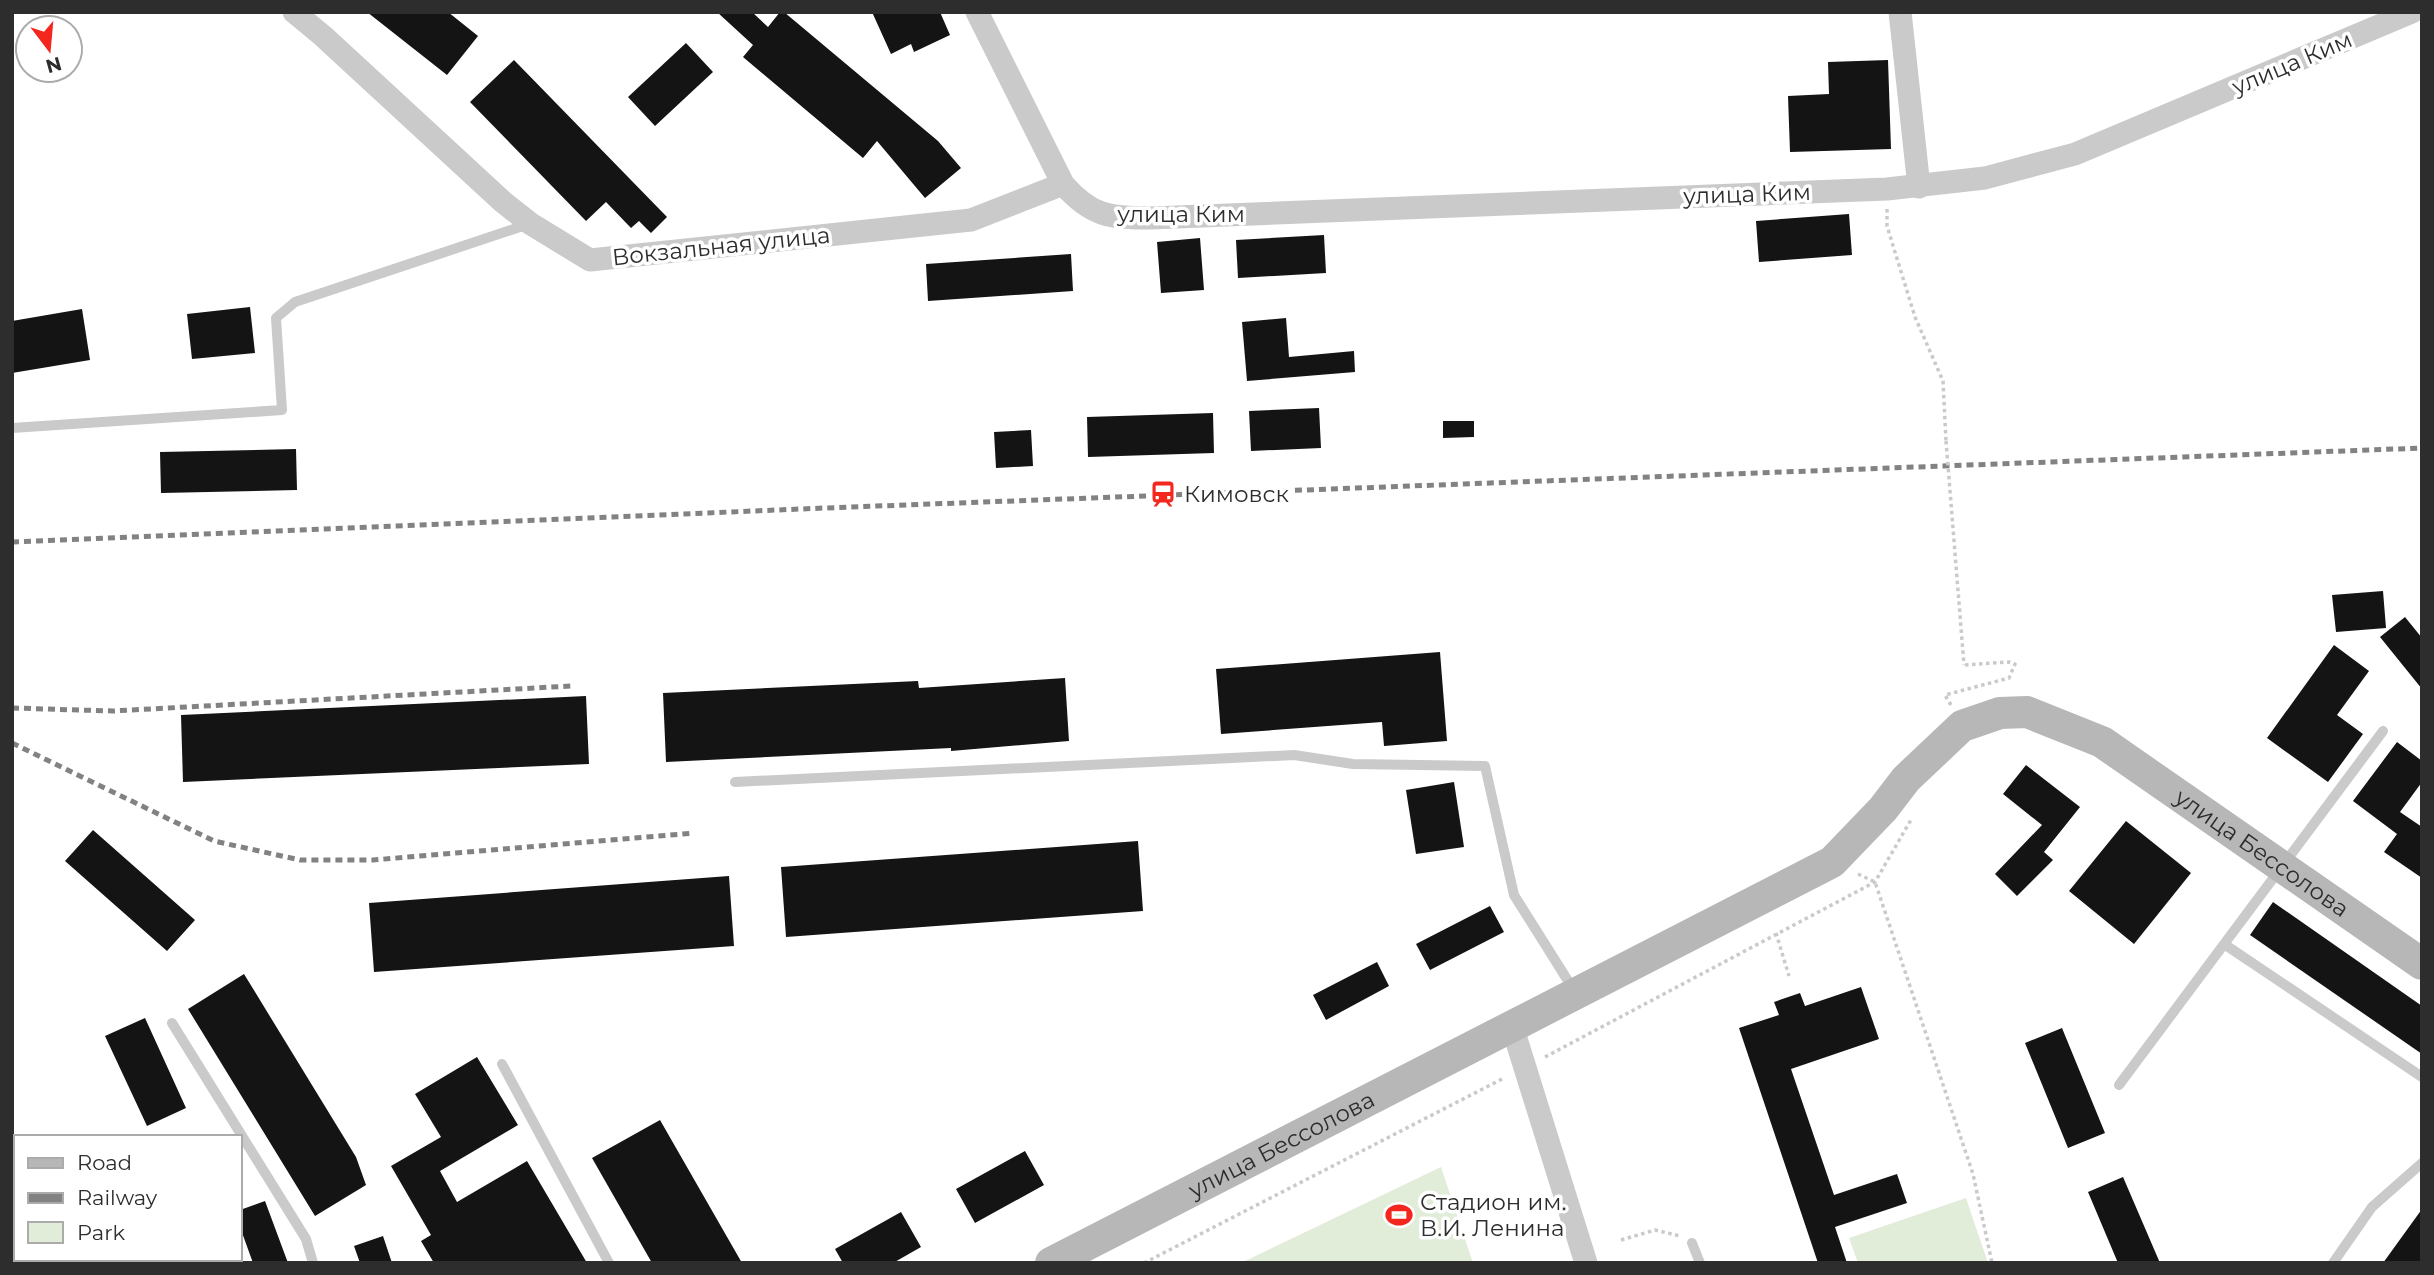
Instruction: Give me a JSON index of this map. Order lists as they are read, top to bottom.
{
  "streets": {
    "main road": ["улица Бессолова"],
    "street": ["улица Ким", "Вокзальная улица"]
  },
  "crossings": [
    ["улица Ким", "Вокзальная улица"]
  ],
  "places": {
    "station": ["Кимовск"],
    "sports": ["Стадион им. В.И. Ленина"]
  },
  "legend": ["Road", "Railway", "Park"],
  "north": "bottom"
}
